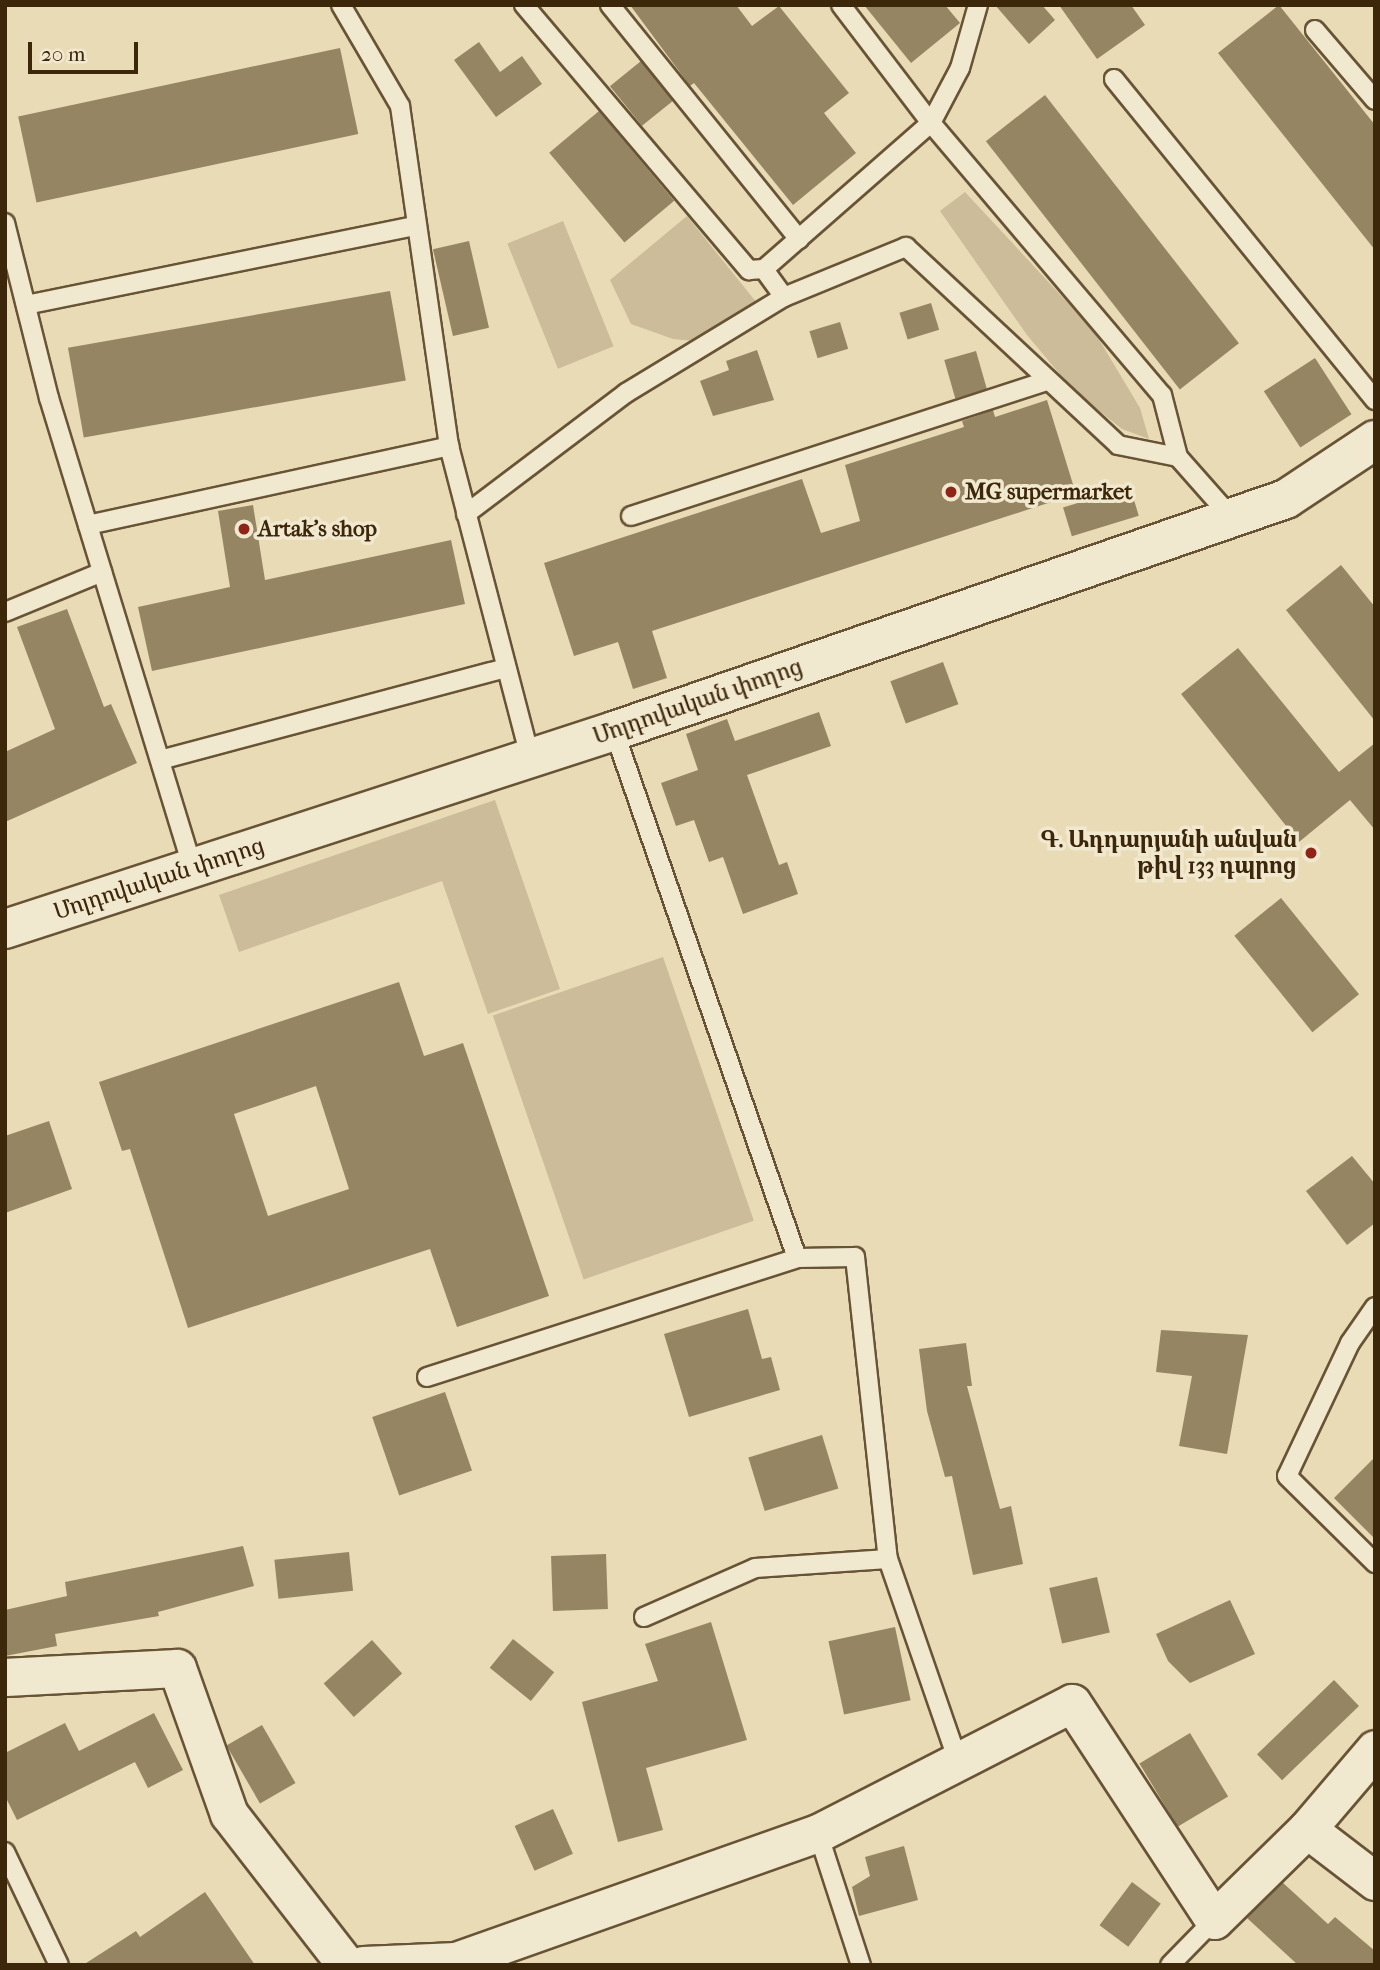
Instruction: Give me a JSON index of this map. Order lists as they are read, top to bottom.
{
  "streets": {
    "street": ["Մոլդովական փողոց"]
  },
  "places": ["MG supermarket", "Artak's shop", "Գ. Ադդարյանի անվան թիվ 133 դպրոց"],
  "scale_bar": "20 m"
}
